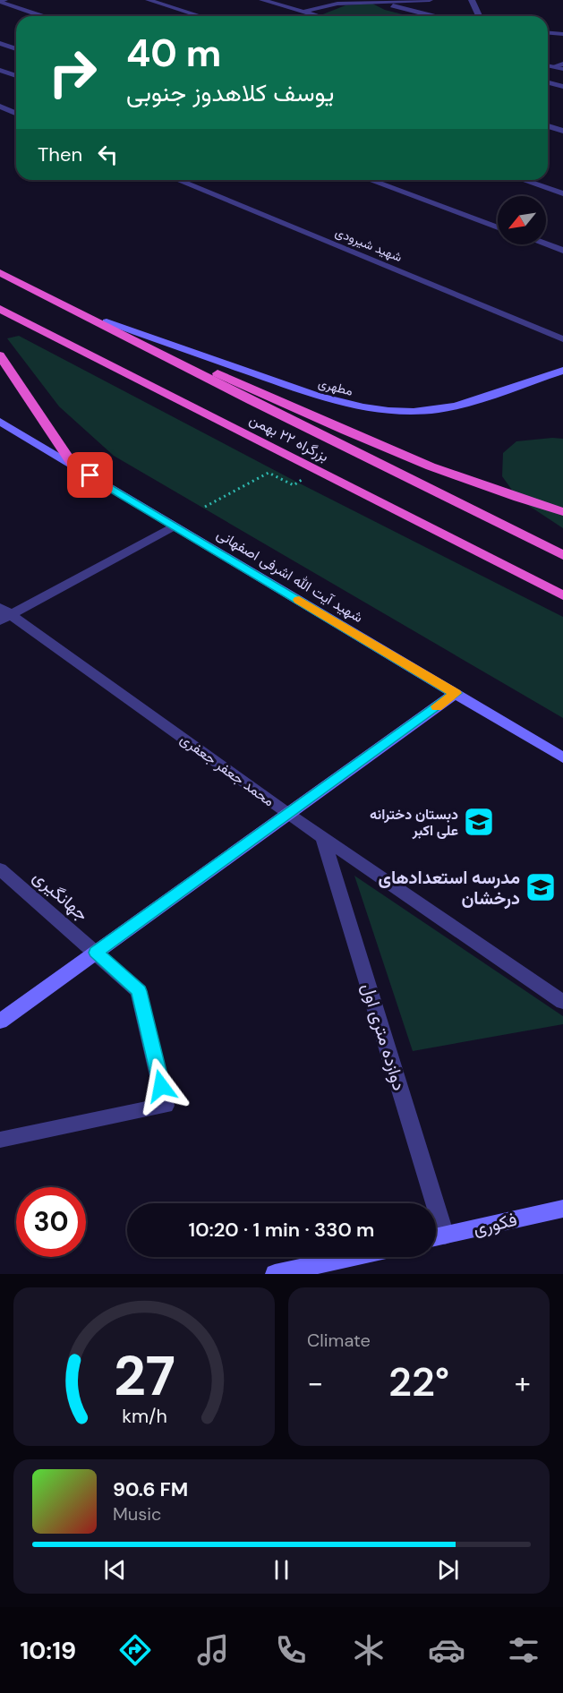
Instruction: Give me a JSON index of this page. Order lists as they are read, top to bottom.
{
  "streets": {
    "highway": ["بزرگراه ۲۲ بهمن"],
    "main road": ["مطهری", "شهید آیت الله اشرفی اصفهانی", "فکوری"],
    "street": [
      "شهید شیرودی",
      "محمد جعفر جعفری",
      "جهانگیری",
      "دوازده متری اول"
    ]
  },
  "crossings": [
    ["محمد جعفر جعفری", "دوازده متری اول"]
  ],
  "places": {
    "school or university": ["دبستان دخترانه علی اکبر", "مدرسه استعدادهای درخشان"]
  },
  "north": "bottom left",
  "page": {
    "turn": ["40 m", "یوسف کلاهدوز جنوبی"],
    "then": "Then",
    "limit": "30",
    "trip": "10:20 · 1 min · 330 m",
    "tile": "Climate",
    "heat": ["−", "22°", "+"],
    "song": ["90.6 FM", "Music"],
    "tabs": "10:19",
    "gauge": ["27", "km/h"]
  }
}
